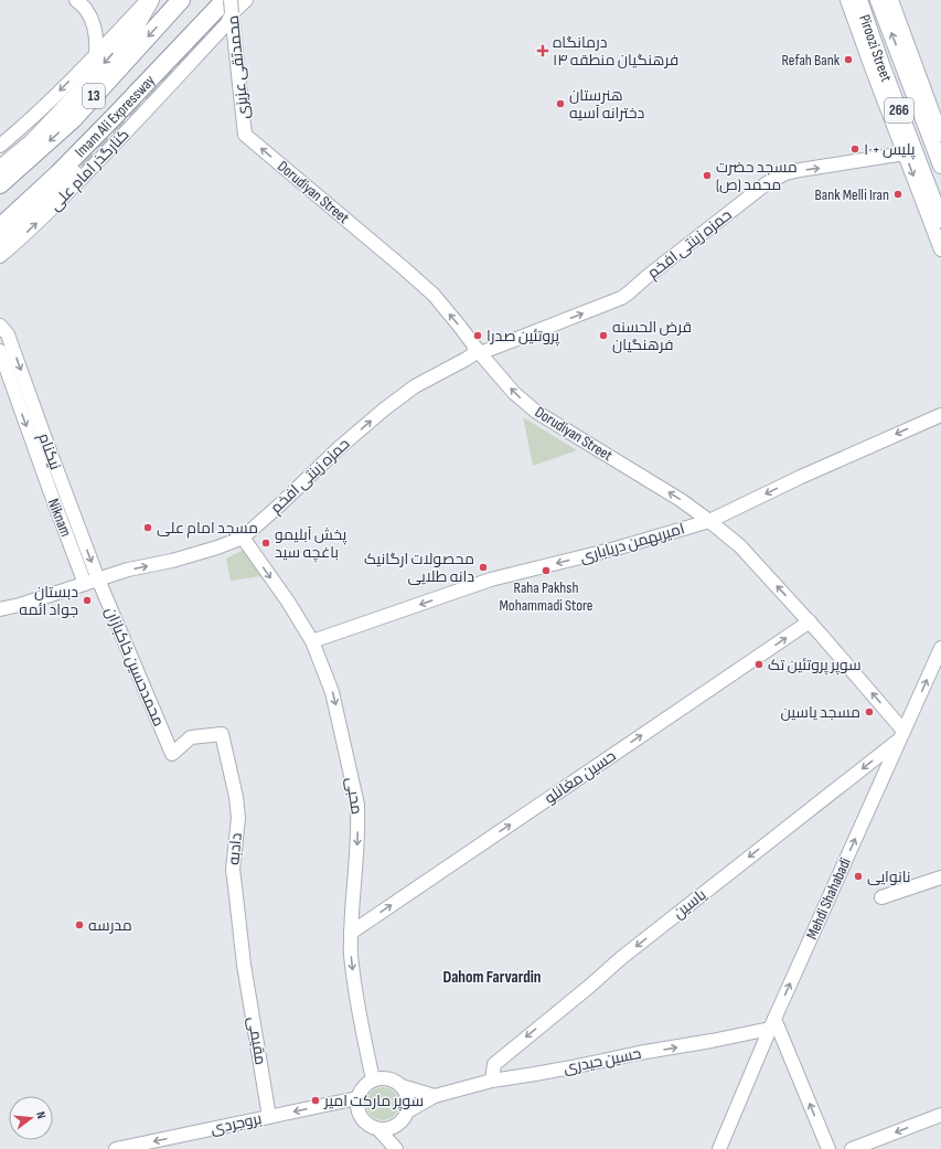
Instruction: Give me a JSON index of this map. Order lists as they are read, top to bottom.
{
  "streets": {
    "highway": ["13", "Imam Ali Expressway"],
    "main road": ["Piroozi Street", "266"],
    "street": [
      "محمدتقی عزیزی",
      "کنارگذر امام علی",
      "Dorudiyan Street",
      "حمزه زینتی افخم",
      "نیکنام",
      "Niknam",
      "امیربهمن دریاباری",
      "محمدحسین خاکبازان",
      "حسین مغانلو",
      "محبی",
      "دادبه",
      "Mehdi Shahabadi",
      "یاسین",
      "مقیمی",
      "حسین حیدری",
      "بروجردی"
    ]
  },
  "crossings": [
    ["محمدتقی عزیزی", "Imam Ali Expressway"],
    ["محمدتقی عزیزی", "کنارگذر امام علی"],
    ["محمدتقی عزیزی", "Dorudiyan Street"],
    ["Imam Ali Expressway", "کنارگذر امام علی"],
    ["Dorudiyan Street", "حمزه زینتی افخم"],
    ["Dorudiyan Street", "امیربهمن دریاباری"],
    ["Dorudiyan Street", "حسین مغانلو"],
    ["Dorudiyan Street", "Mehdi Shahabadi"],
    ["Dorudiyan Street", "یاسین"],
    ["حمزه زینتی افخم", "نیکنام"],
    ["حمزه زینتی افخم", "Niknam"],
    ["حمزه زینتی افخم", "محمدحسین خاکبازان"],
    ["حمزه زینتی افخم", "محبی"],
    ["نیکنام", "محمدحسین خاکبازان"],
    ["امیربهمن دریاباری", "محبی"],
    ["محمدحسین خاکبازان", "دادبه"],
    ["حسین مغانلو", "محبی"],
    ["محبی", "حسین حیدری"],
    ["محبی", "بروجردی"],
    ["دادبه", "مقیمی"],
    ["Mehdi Shahabadi", "یاسین"],
    ["Mehdi Shahabadi", "حسین حیدری"],
    ["یاسین", "حسین حیدری"],
    ["مقیمی", "بروجردی"],
    ["حسین حیدری", "بروجردی"]
  ],
  "one_way": [
    "Dorudiyan Street",
    "حمزه زینتی افخم",
    "نیکنام",
    "Niknam",
    "امیربهمن دریاباری",
    "حسین مغانلو",
    "محبی",
    "Mehdi Shahabadi",
    "یاسین",
    "حسین حیدری",
    "بروجردی"
  ],
  "districts": ["Dahom Farvardin"],
  "places": {
    "health": ["درمانگاه فرهنگیان منطقه ۱۴"],
    "other": [
      "Refah Bank",
      "هنرستان دخترانه آسیه",
      "پلیس +۱۰",
      "مسجد حضرت محمد (ص)",
      "Bank Melli Iran",
      "پروتئین صدرا",
      "قرض الحسنه فرهنگیان",
      "مسجد امام علی",
      "پخش آبلیمو باغچه سید",
      "محصولات ارگانیک دانه طلایی",
      "Raha Pakhsh Mohammadi Store",
      "دبستان جواد ائمه",
      "سوپر پروتئین تک",
      "مسجد یاسین",
      "نانوایی",
      "مدرسه",
      "سوپر مارکت امیر"
    ]
  },
  "north": "right"
}
